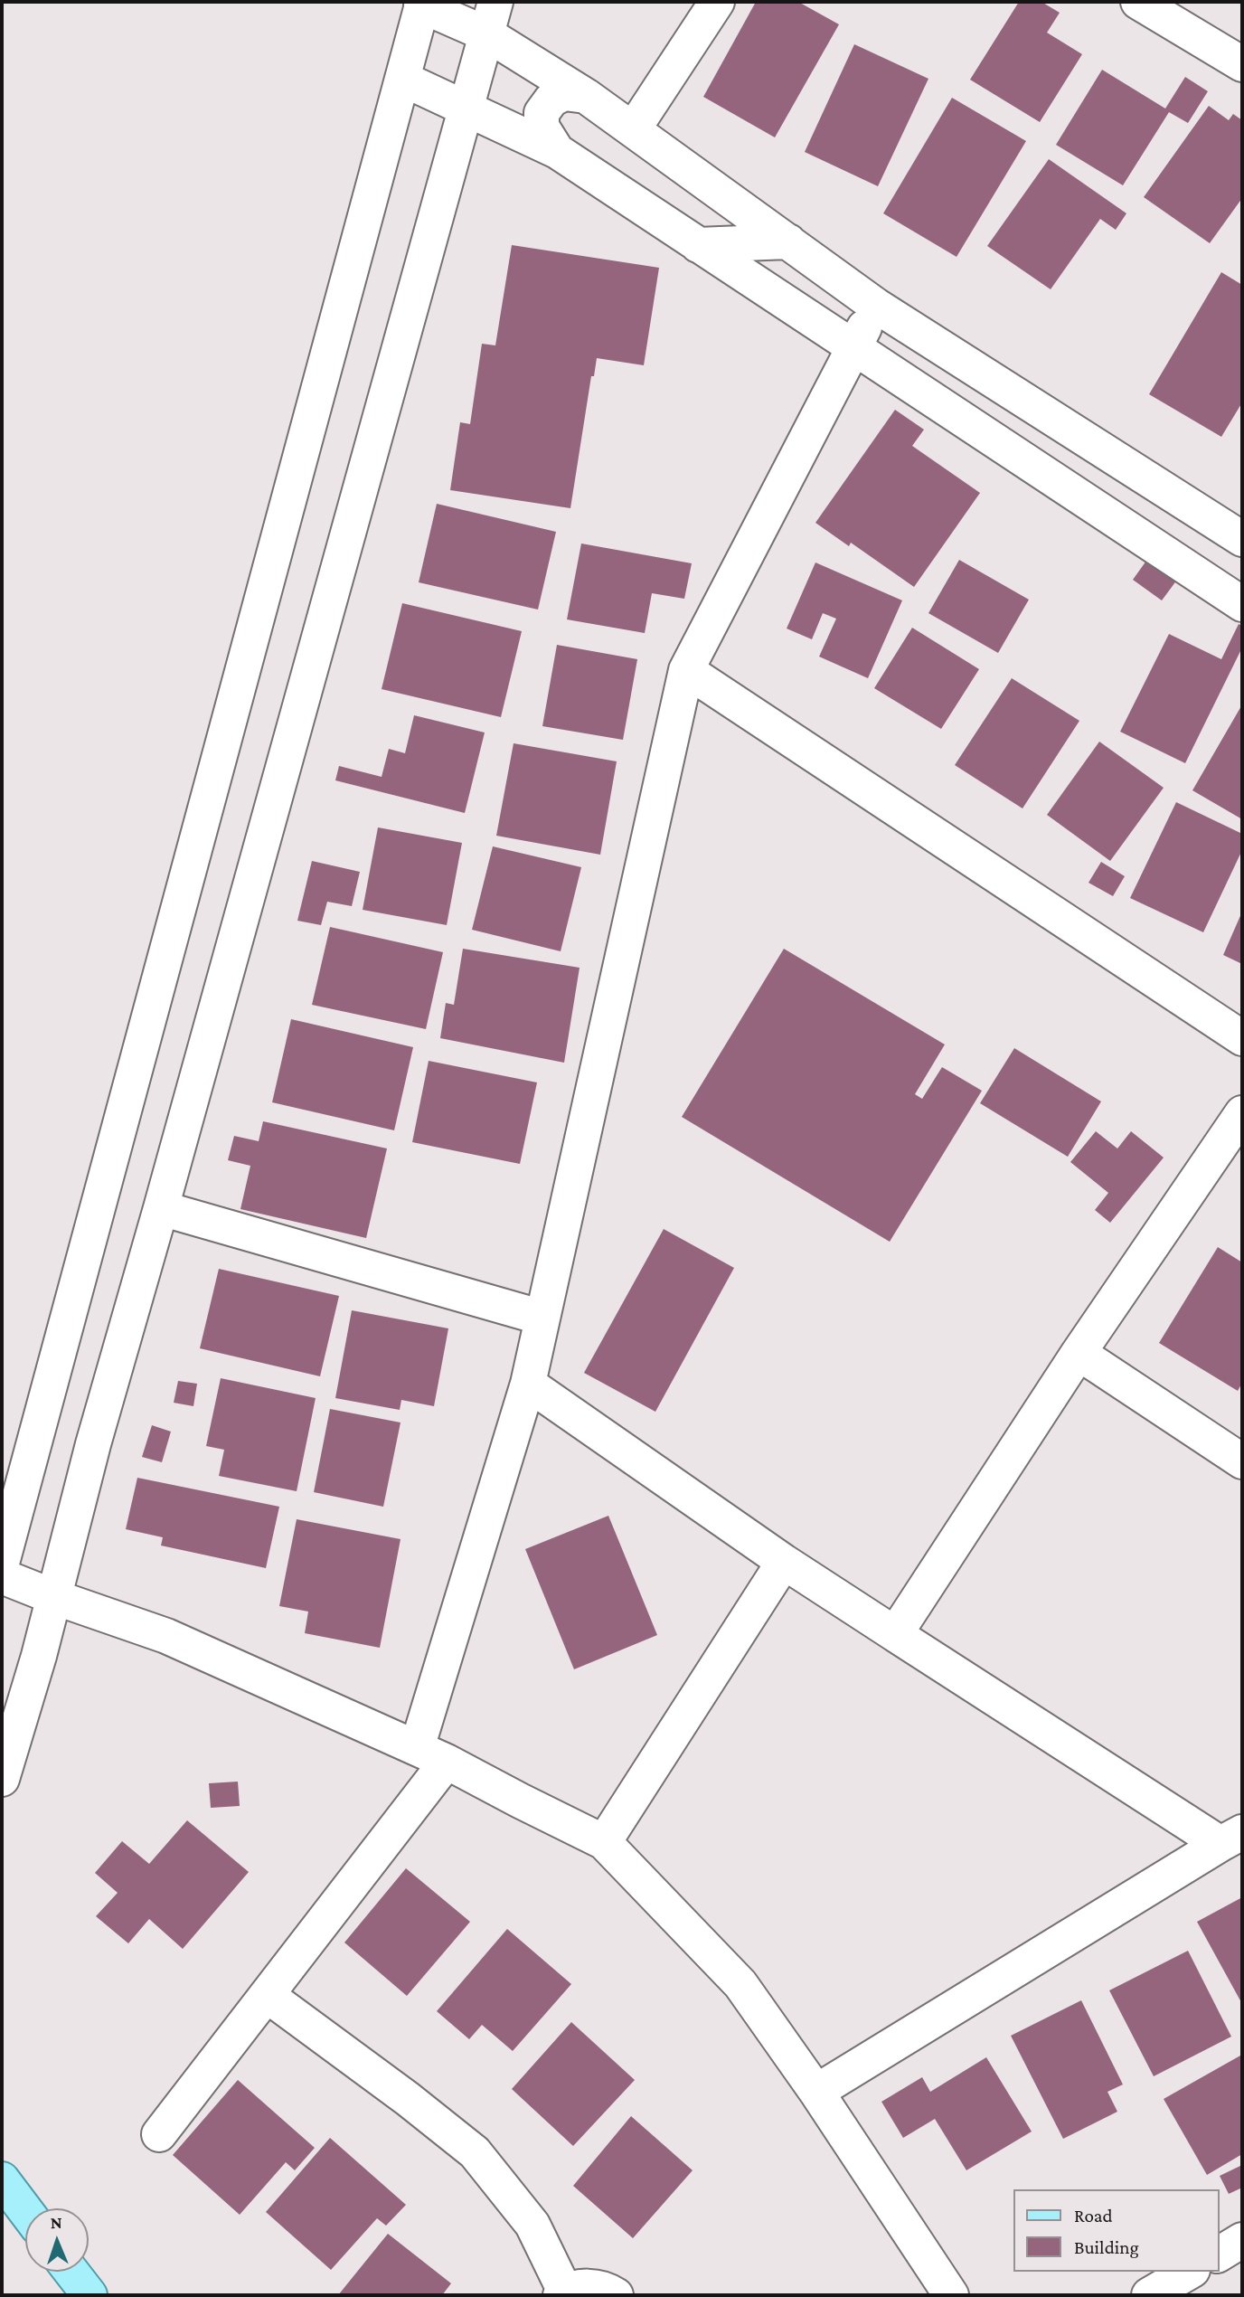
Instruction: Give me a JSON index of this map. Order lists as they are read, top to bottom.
{
  "legend": ["Road", "Building"],
  "north": "top"
}
